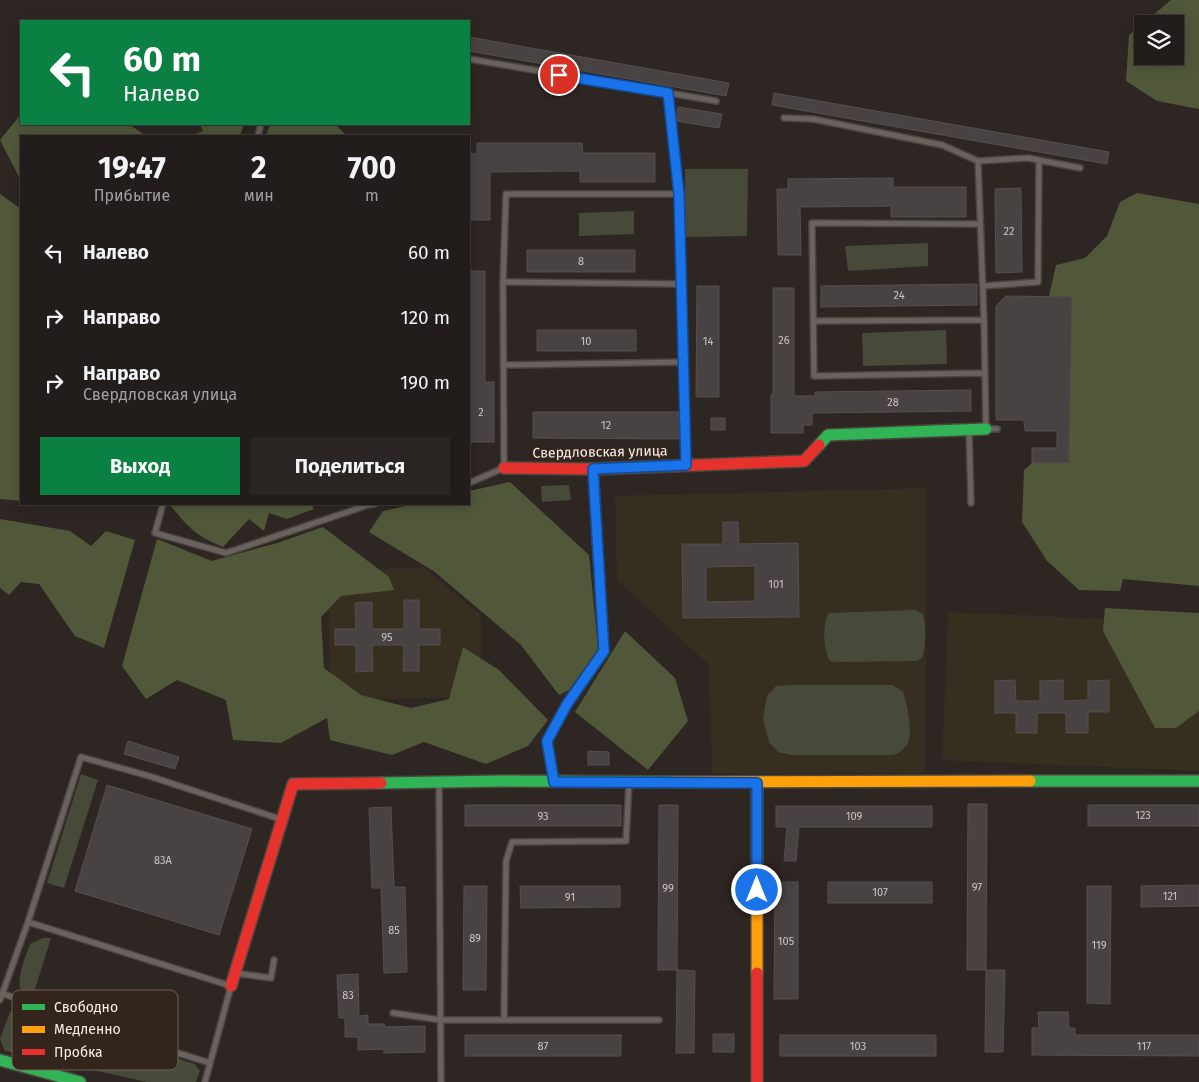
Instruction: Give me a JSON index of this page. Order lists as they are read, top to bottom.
{
  "streets": {
    "street": ["Свердловская улица"]
  },
  "house_numbers": [
    "22",
    "8",
    "24",
    "26",
    "10",
    "14",
    "28",
    "2",
    "12",
    "101",
    "95",
    "123",
    "93",
    "109",
    "83А",
    "97",
    "99",
    "107",
    "121",
    "91",
    "85",
    "89",
    "105",
    "119",
    "83",
    "87",
    "103",
    "117"
  ],
  "legend": ["Свободно", "Медленно", "Пробка"],
  "page": {
    "turn": ["60 m", "Налево"],
    "eta": [
      "19:47",
      "Прибытие",
      "2",
      "мин",
      "700",
      "m"
    ],
    "list": [
      {
        "name": "Налево",
        "value": "60 m"
      },
      {
        "name": "Направо",
        "value": "120 m"
      },
      {
        "name": "Направо",
        "note": "Свердловская улица",
        "value": "190 m"
      }
    ],
    "buttons": ["Выход", "Поделиться"]
  }
}
